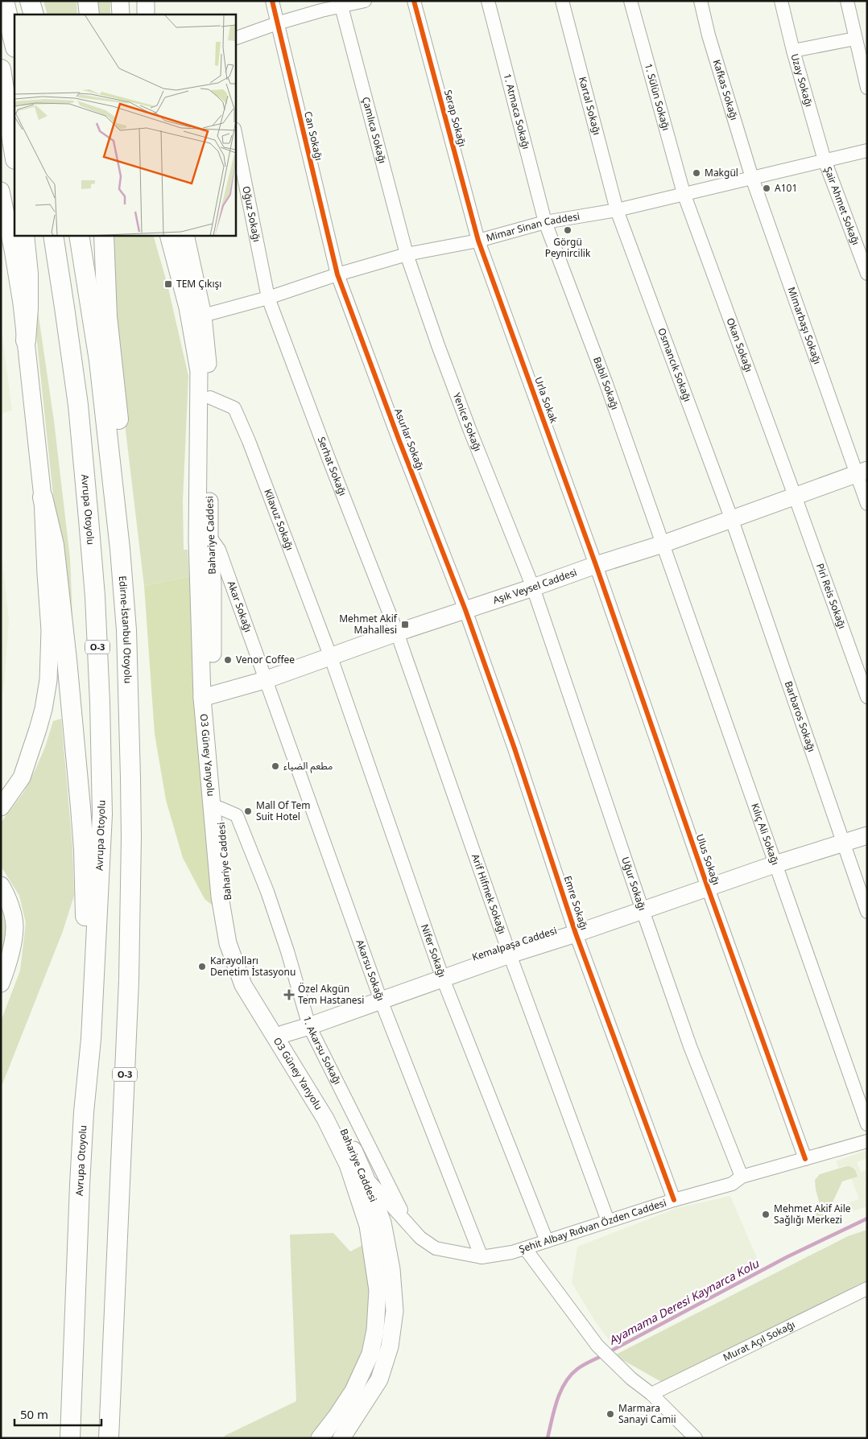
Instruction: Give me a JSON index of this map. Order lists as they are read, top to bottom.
{
  "streets": {
    "highway": ["Avrupa Otoyolu", "Edirne-İstanbul Otoyolu", "O-3"],
    "main road": [
      "Bahariye Caddesi",
      "Aşık Veysel Caddesi",
      "O3 Güney Yanyolu",
      "Kemalpaşa Caddesi"
    ],
    "street": [
      "Uzay Sokağı",
      "Kafkas Sokağı",
      "1. Sülün Sokağı",
      "Kartal Sokağı",
      "1. Atmaca Sokağı",
      "Serap Sokağı",
      "Çamlıca Sokağı",
      "Can Sokağı",
      "Şair Ahmet Sokağı",
      "Oğuz Sokağı",
      "Mimar Sinan Caddesi",
      "Mimarbaşı Sokağı",
      "Okan Sokağı",
      "Osmancık Sokağı",
      "Babil Sokağı",
      "Urla Sokak",
      "Yenice Sokağı",
      "Asurlar Sokağı",
      "Serhat Sokağı",
      "Kilavuz Sokağı",
      "Piri Reis Sokağı",
      "Akar Sokağı",
      "Barbaros Sokağı",
      "Kılıç Ali Sokağı",
      "Ulus Sokağı",
      "Uğur Sokağı",
      "Arif Hifmek Sokağı",
      "Emre Sokağı",
      "Nifer Sokağı",
      "Akarsu Sokağı",
      "1. Akarsu Sokağı",
      "Şehit Albay Rıdvan Özden Caddesi",
      "Murat Açıl Sokağı"
    ]
  },
  "crossings": [
    ["Uzay Sokağı", "Şair Ahmet Sokağı"],
    ["Uzay Sokağı", "Mimar Sinan Caddesi"],
    ["Kafkas Sokağı", "Mimar Sinan Caddesi"],
    ["Kafkas Sokağı", "Mimarbaşı Sokağı"],
    ["1. Sülün Sokağı", "Mimar Sinan Caddesi"],
    ["1. Sülün Sokağı", "Okan Sokağı"],
    ["Kartal Sokağı", "Mimar Sinan Caddesi"],
    ["Kartal Sokağı", "Osmancık Sokağı"],
    ["1. Atmaca Sokağı", "Mimar Sinan Caddesi"],
    ["1. Atmaca Sokağı", "Babil Sokağı"],
    ["Serap Sokağı", "Mimar Sinan Caddesi"],
    ["Serap Sokağı", "Urla Sokak"],
    ["Çamlıca Sokağı", "Mimar Sinan Caddesi"],
    ["Çamlıca Sokağı", "Yenice Sokağı"],
    ["Can Sokağı", "Mimar Sinan Caddesi"],
    ["Can Sokağı", "Asurlar Sokağı"],
    ["Şair Ahmet Sokağı", "Mimar Sinan Caddesi"],
    ["Oğuz Sokağı", "Mimar Sinan Caddesi"],
    ["Oğuz Sokağı", "Serhat Sokağı"],
    ["Mimar Sinan Caddesi", "Mimarbaşı Sokağı"],
    ["Mimar Sinan Caddesi", "Okan Sokağı"],
    ["Mimar Sinan Caddesi", "Osmancık Sokağı"],
    ["Mimar Sinan Caddesi", "Babil Sokağı"],
    ["Mimar Sinan Caddesi", "Urla Sokak"],
    ["Mimar Sinan Caddesi", "Yenice Sokağı"],
    ["Mimar Sinan Caddesi", "Asurlar Sokağı"],
    ["Mimar Sinan Caddesi", "Serhat Sokağı"],
    ["Mimar Sinan Caddesi", "Bahariye Caddesi"],
    ["Mimarbaşı Sokağı", "Aşık Veysel Caddesi"],
    ["Okan Sokağı", "Aşık Veysel Caddesi"],
    ["Okan Sokağı", "Piri Reis Sokağı"],
    ["Osmancık Sokağı", "Aşık Veysel Caddesi"],
    ["Osmancık Sokağı", "Barbaros Sokağı"],
    ["Babil Sokağı", "Aşık Veysel Caddesi"],
    ["Babil Sokağı", "Kılıç Ali Sokağı"],
    ["Urla Sokak", "Aşık Veysel Caddesi"],
    ["Urla Sokak", "Ulus Sokağı"],
    ["Yenice Sokağı", "Aşık Veysel Caddesi"],
    ["Yenice Sokağı", "Uğur Sokağı"],
    ["Asurlar Sokağı", "Aşık Veysel Caddesi"],
    ["Asurlar Sokağı", "Emre Sokağı"],
    ["Serhat Sokağı", "Aşık Veysel Caddesi"],
    ["Serhat Sokağı", "Arif Hifmek Sokağı"],
    ["Kilavuz Sokağı", "Bahariye Caddesi"],
    ["Kilavuz Sokağı", "Aşık Veysel Caddesi"],
    ["Kilavuz Sokağı", "Nifer Sokağı"],
    ["Bahariye Caddesi", "Aşık Veysel Caddesi"],
    ["Bahariye Caddesi", "Akar Sokağı"],
    ["Bahariye Caddesi", "O3 Güney Yanyolu"],
    ["Bahariye Caddesi", "Kemalpaşa Caddesi"],
    ["Bahariye Caddesi", "1. Akarsu Sokağı"],
    ["Bahariye Caddesi", "Şehit Albay Rıdvan Özden Caddesi"],
    ["Aşık Veysel Caddesi", "Piri Reis Sokağı"],
    ["Aşık Veysel Caddesi", "Akar Sokağı"],
    ["Aşık Veysel Caddesi", "Barbaros Sokağı"],
    ["Aşık Veysel Caddesi", "O3 Güney Yanyolu"],
    ["Aşık Veysel Caddesi", "Kılıç Ali Sokağı"],
    ["Aşık Veysel Caddesi", "Ulus Sokağı"],
    ["Aşık Veysel Caddesi", "Uğur Sokağı"],
    ["Aşık Veysel Caddesi", "Arif Hifmek Sokağı"],
    ["Aşık Veysel Caddesi", "Emre Sokağı"],
    ["Aşık Veysel Caddesi", "Nifer Sokağı"],
    ["Aşık Veysel Caddesi", "Akarsu Sokağı"],
    ["Akar Sokağı", "Akarsu Sokağı"],
    ["Edirne-İstanbul Otoyolu", "O-3"],
    ["Barbaros Sokağı", "Kemalpaşa Caddesi"],
    ["Kılıç Ali Sokağı", "Kemalpaşa Caddesi"],
    ["Ulus Sokağı", "Kemalpaşa Caddesi"],
    ["Ulus Sokağı", "Şehit Albay Rıdvan Özden Caddesi"],
    ["Uğur Sokağı", "Kemalpaşa Caddesi"],
    ["Uğur Sokağı", "Şehit Albay Rıdvan Özden Caddesi"],
    ["Arif Hifmek Sokağı", "Kemalpaşa Caddesi"],
    ["Arif Hifmek Sokağı", "Şehit Albay Rıdvan Özden Caddesi"],
    ["Emre Sokağı", "Kemalpaşa Caddesi"],
    ["Emre Sokağı", "Şehit Albay Rıdvan Özden Caddesi"],
    ["Kemalpaşa Caddesi", "Nifer Sokağı"],
    ["Kemalpaşa Caddesi", "Akarsu Sokağı"],
    ["Kemalpaşa Caddesi", "1. Akarsu Sokağı"],
    ["Nifer Sokağı", "Şehit Albay Rıdvan Özden Caddesi"],
    ["Akarsu Sokağı", "Şehit Albay Rıdvan Özden Caddesi"],
    ["1. Akarsu Sokağı", "Şehit Albay Rıdvan Özden Caddesi"]
  ],
  "water": ["Ayamama Deresi Kaynarca Kolu"],
  "places": {
    "other": [
      "Makgül",
      "A101",
      "Görgü Peynircilik",
      "Venor Coffee",
      "مطعم الضياء",
      "Mall Of Tem Suit Hotel",
      "Karayolları Denetim İstasyonu",
      "Mehmet Akif Aile Sağlığı Merkezi",
      "Marmara Sanayi Camii"
    ],
    "transit": ["TEM Çıkışı", "Mehmet Akif Mahallesi"],
    "health": ["Özel Akgün Tem Hastanesi"]
  },
  "scale_bar": "50 m"
}
